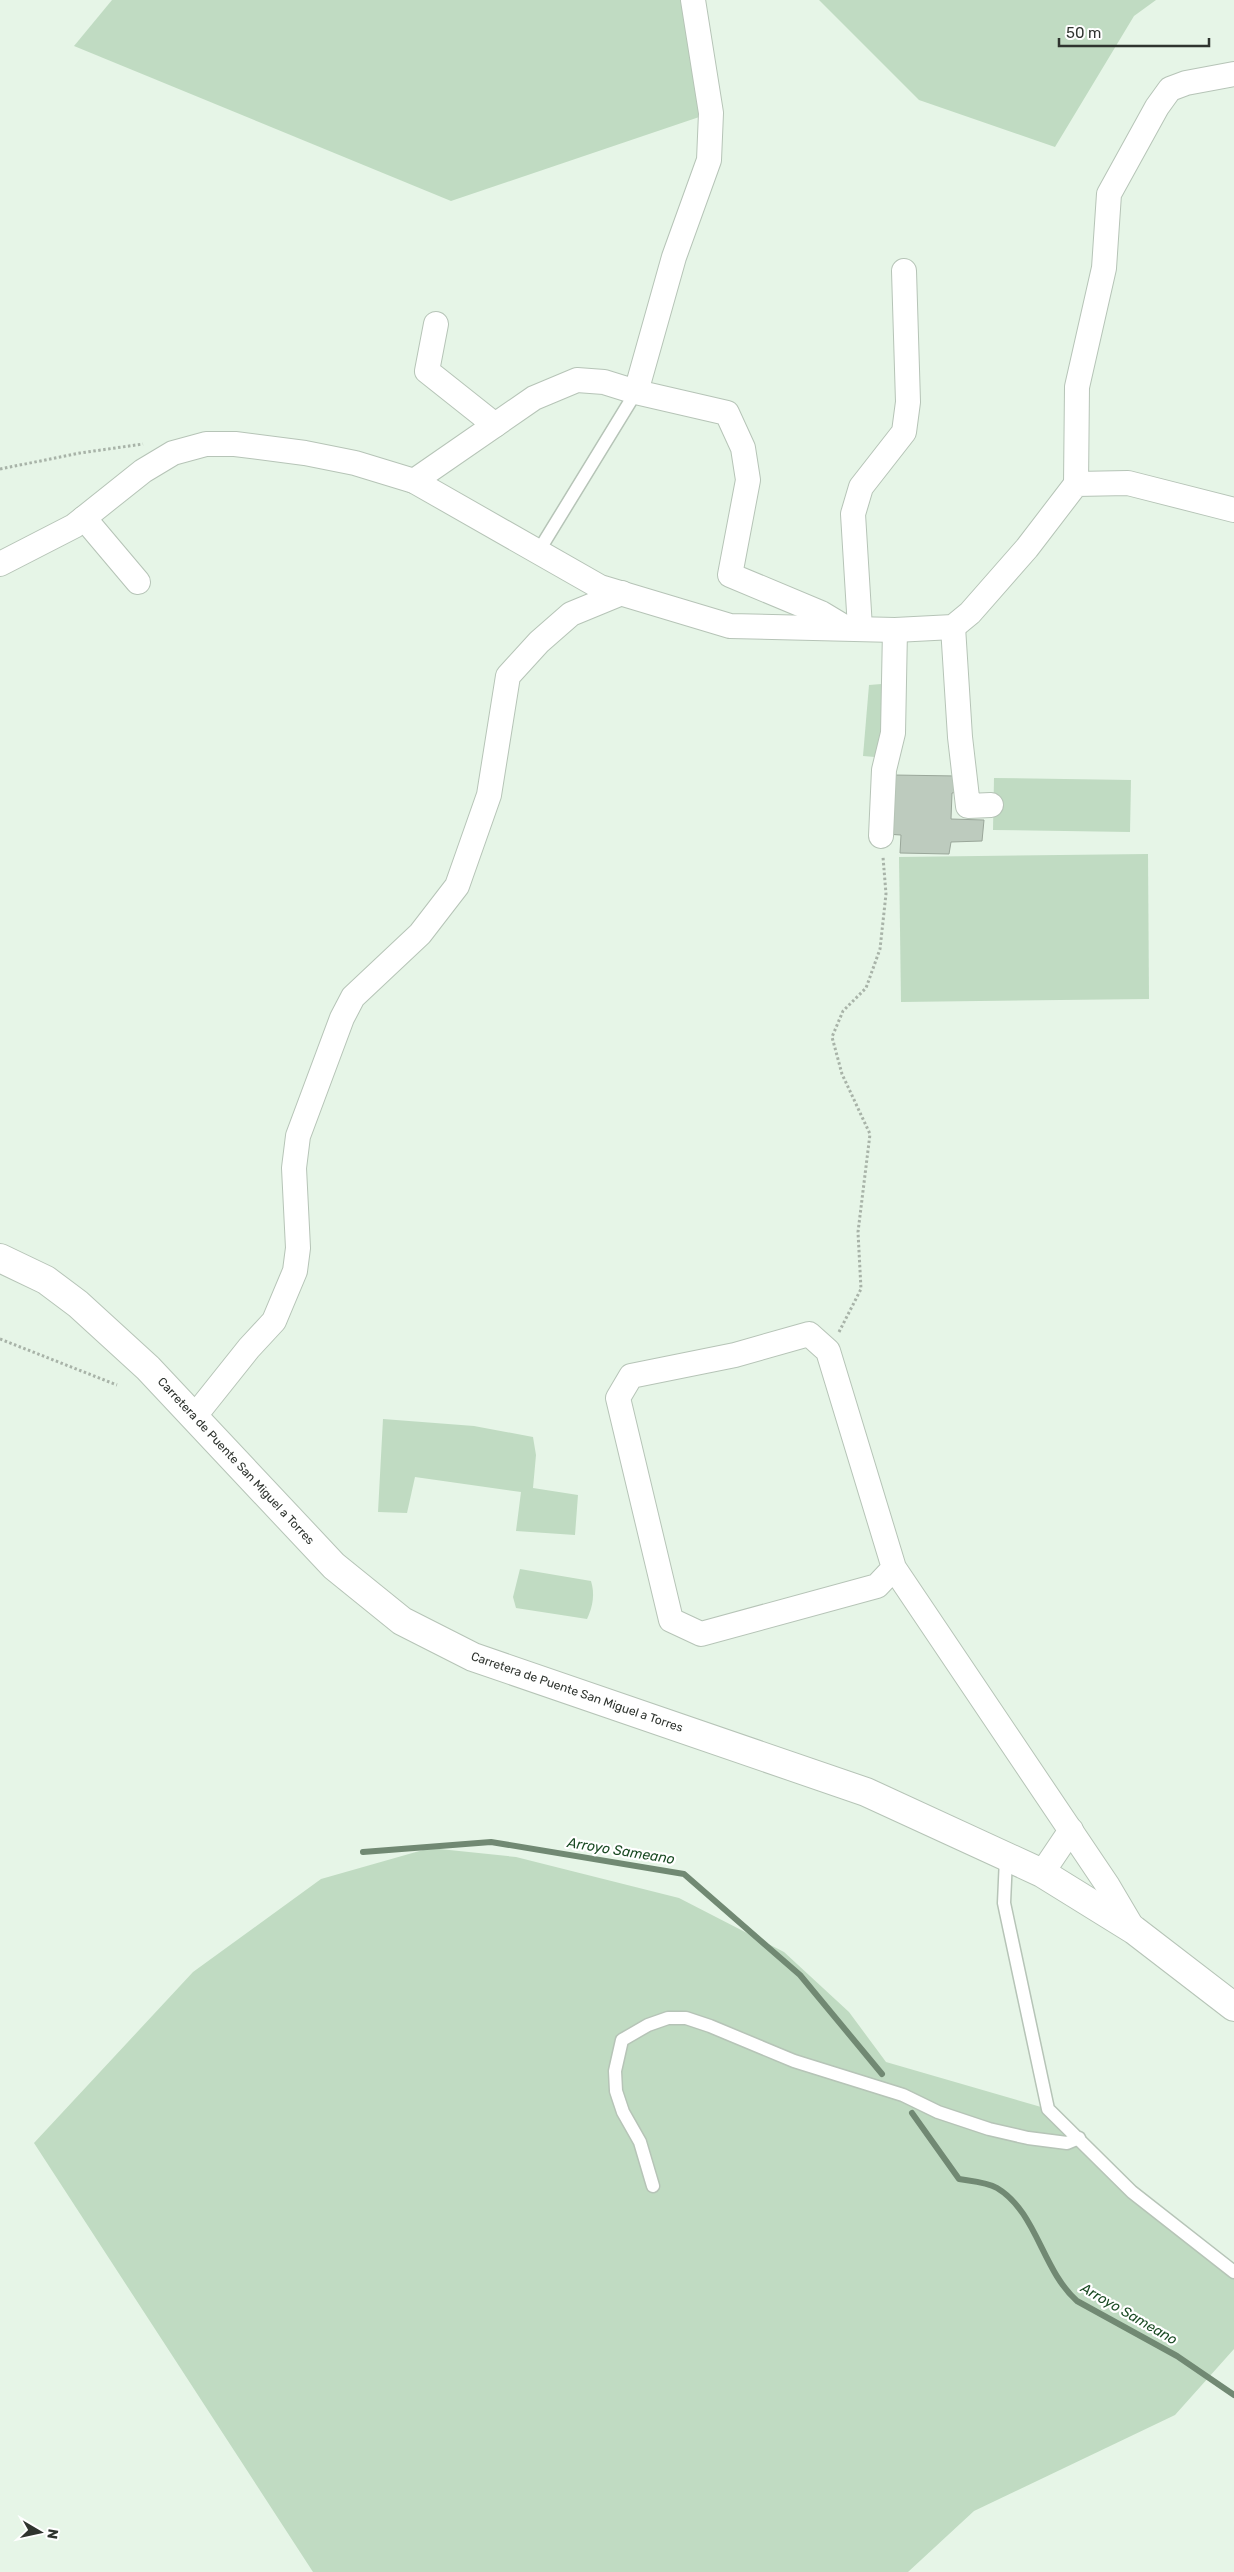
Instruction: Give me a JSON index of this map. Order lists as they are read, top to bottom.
{
  "streets": {
    "street": ["Carretera de Puente San Miguel a Torres"]
  },
  "water": ["Arroyo Sameano"],
  "scale_bar": "50 m",
  "north": "right"
}
